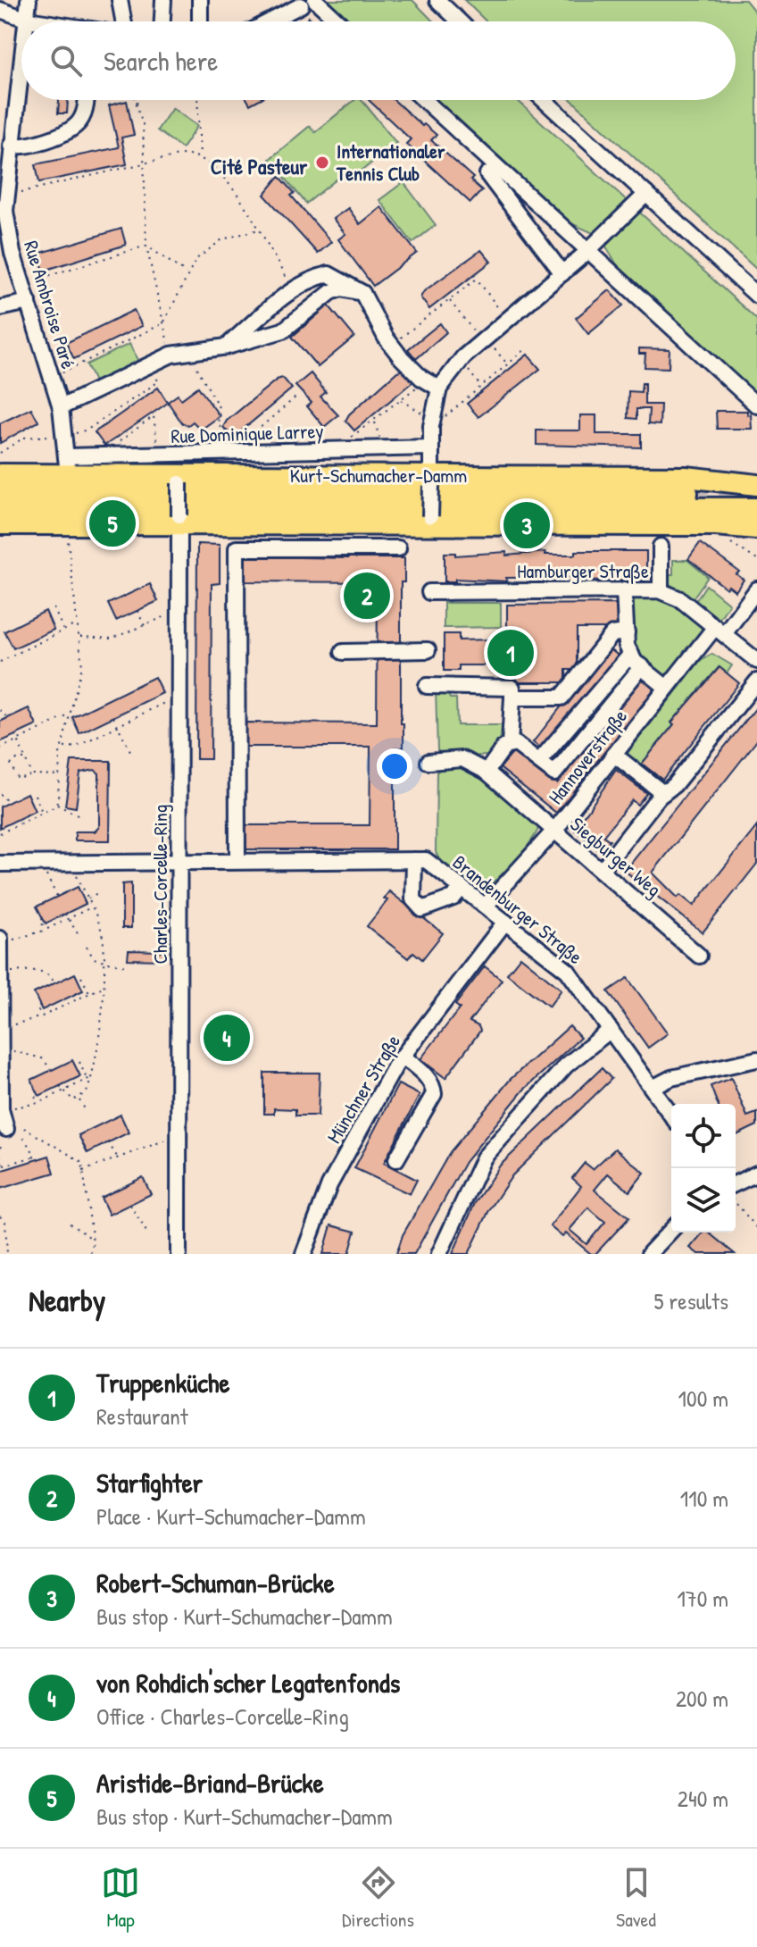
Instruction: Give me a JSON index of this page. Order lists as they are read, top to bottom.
{
  "streets": {
    "main road": ["Kurt-Schumacher-Damm"],
    "street": [
      "Rue Ambroise Paré",
      "Rue Dominique Larrey",
      "Hamburger Straße",
      "Hannoverstraße",
      "Siegburger Weg",
      "Charles-Corcelle-Ring",
      "Brandenburger Straße",
      "Münchner Straße"
    ]
  },
  "crossings": [
    ["Rue Ambroise Paré", "Rue Dominique Larrey"],
    ["Rue Ambroise Paré", "Kurt-Schumacher-Damm"],
    ["Rue Dominique Larrey", "Kurt-Schumacher-Damm"],
    ["Kurt-Schumacher-Damm", "Charles-Corcelle-Ring"],
    ["Hamburger Straße", "Hannoverstraße"],
    ["Hannoverstraße", "Siegburger Weg"],
    ["Hannoverstraße", "Brandenburger Straße"],
    ["Charles-Corcelle-Ring", "Brandenburger Straße"],
    ["Brandenburger Straße", "Münchner Straße"]
  ],
  "districts": ["Cité Pasteur"],
  "places": ["Internationaler Tennis Club"],
  "page": {
    "search": "Search here",
    "pins": [
      "5",
      "3",
      "2",
      "1",
      "4"
    ],
    "heading": ["Nearby", "5 results"],
    "list": [
      {
        "mark": "1",
        "name": "Truppenküche",
        "note": "Restaurant",
        "value": "100 m"
      },
      {
        "mark": "2",
        "name": "Starfighter",
        "note": "Place · Kurt-Schumacher-Damm",
        "value": "110 m"
      },
      {
        "mark": "3",
        "name": "Robert-Schuman-Brücke",
        "note": "Bus stop · Kurt-Schumacher-Damm",
        "value": "170 m"
      },
      {
        "mark": "4",
        "name": "von Rohdich'scher Legatenfonds",
        "note": "Office · Charles-Corcelle-Ring",
        "value": "200 m"
      },
      {
        "mark": "5",
        "name": "Aristide-Briand-Brücke",
        "note": "Bus stop · Kurt-Schumacher-Damm",
        "value": "240 m"
      }
    ],
    "nav": ["Map", "Directions", "Saved"]
  }
}
